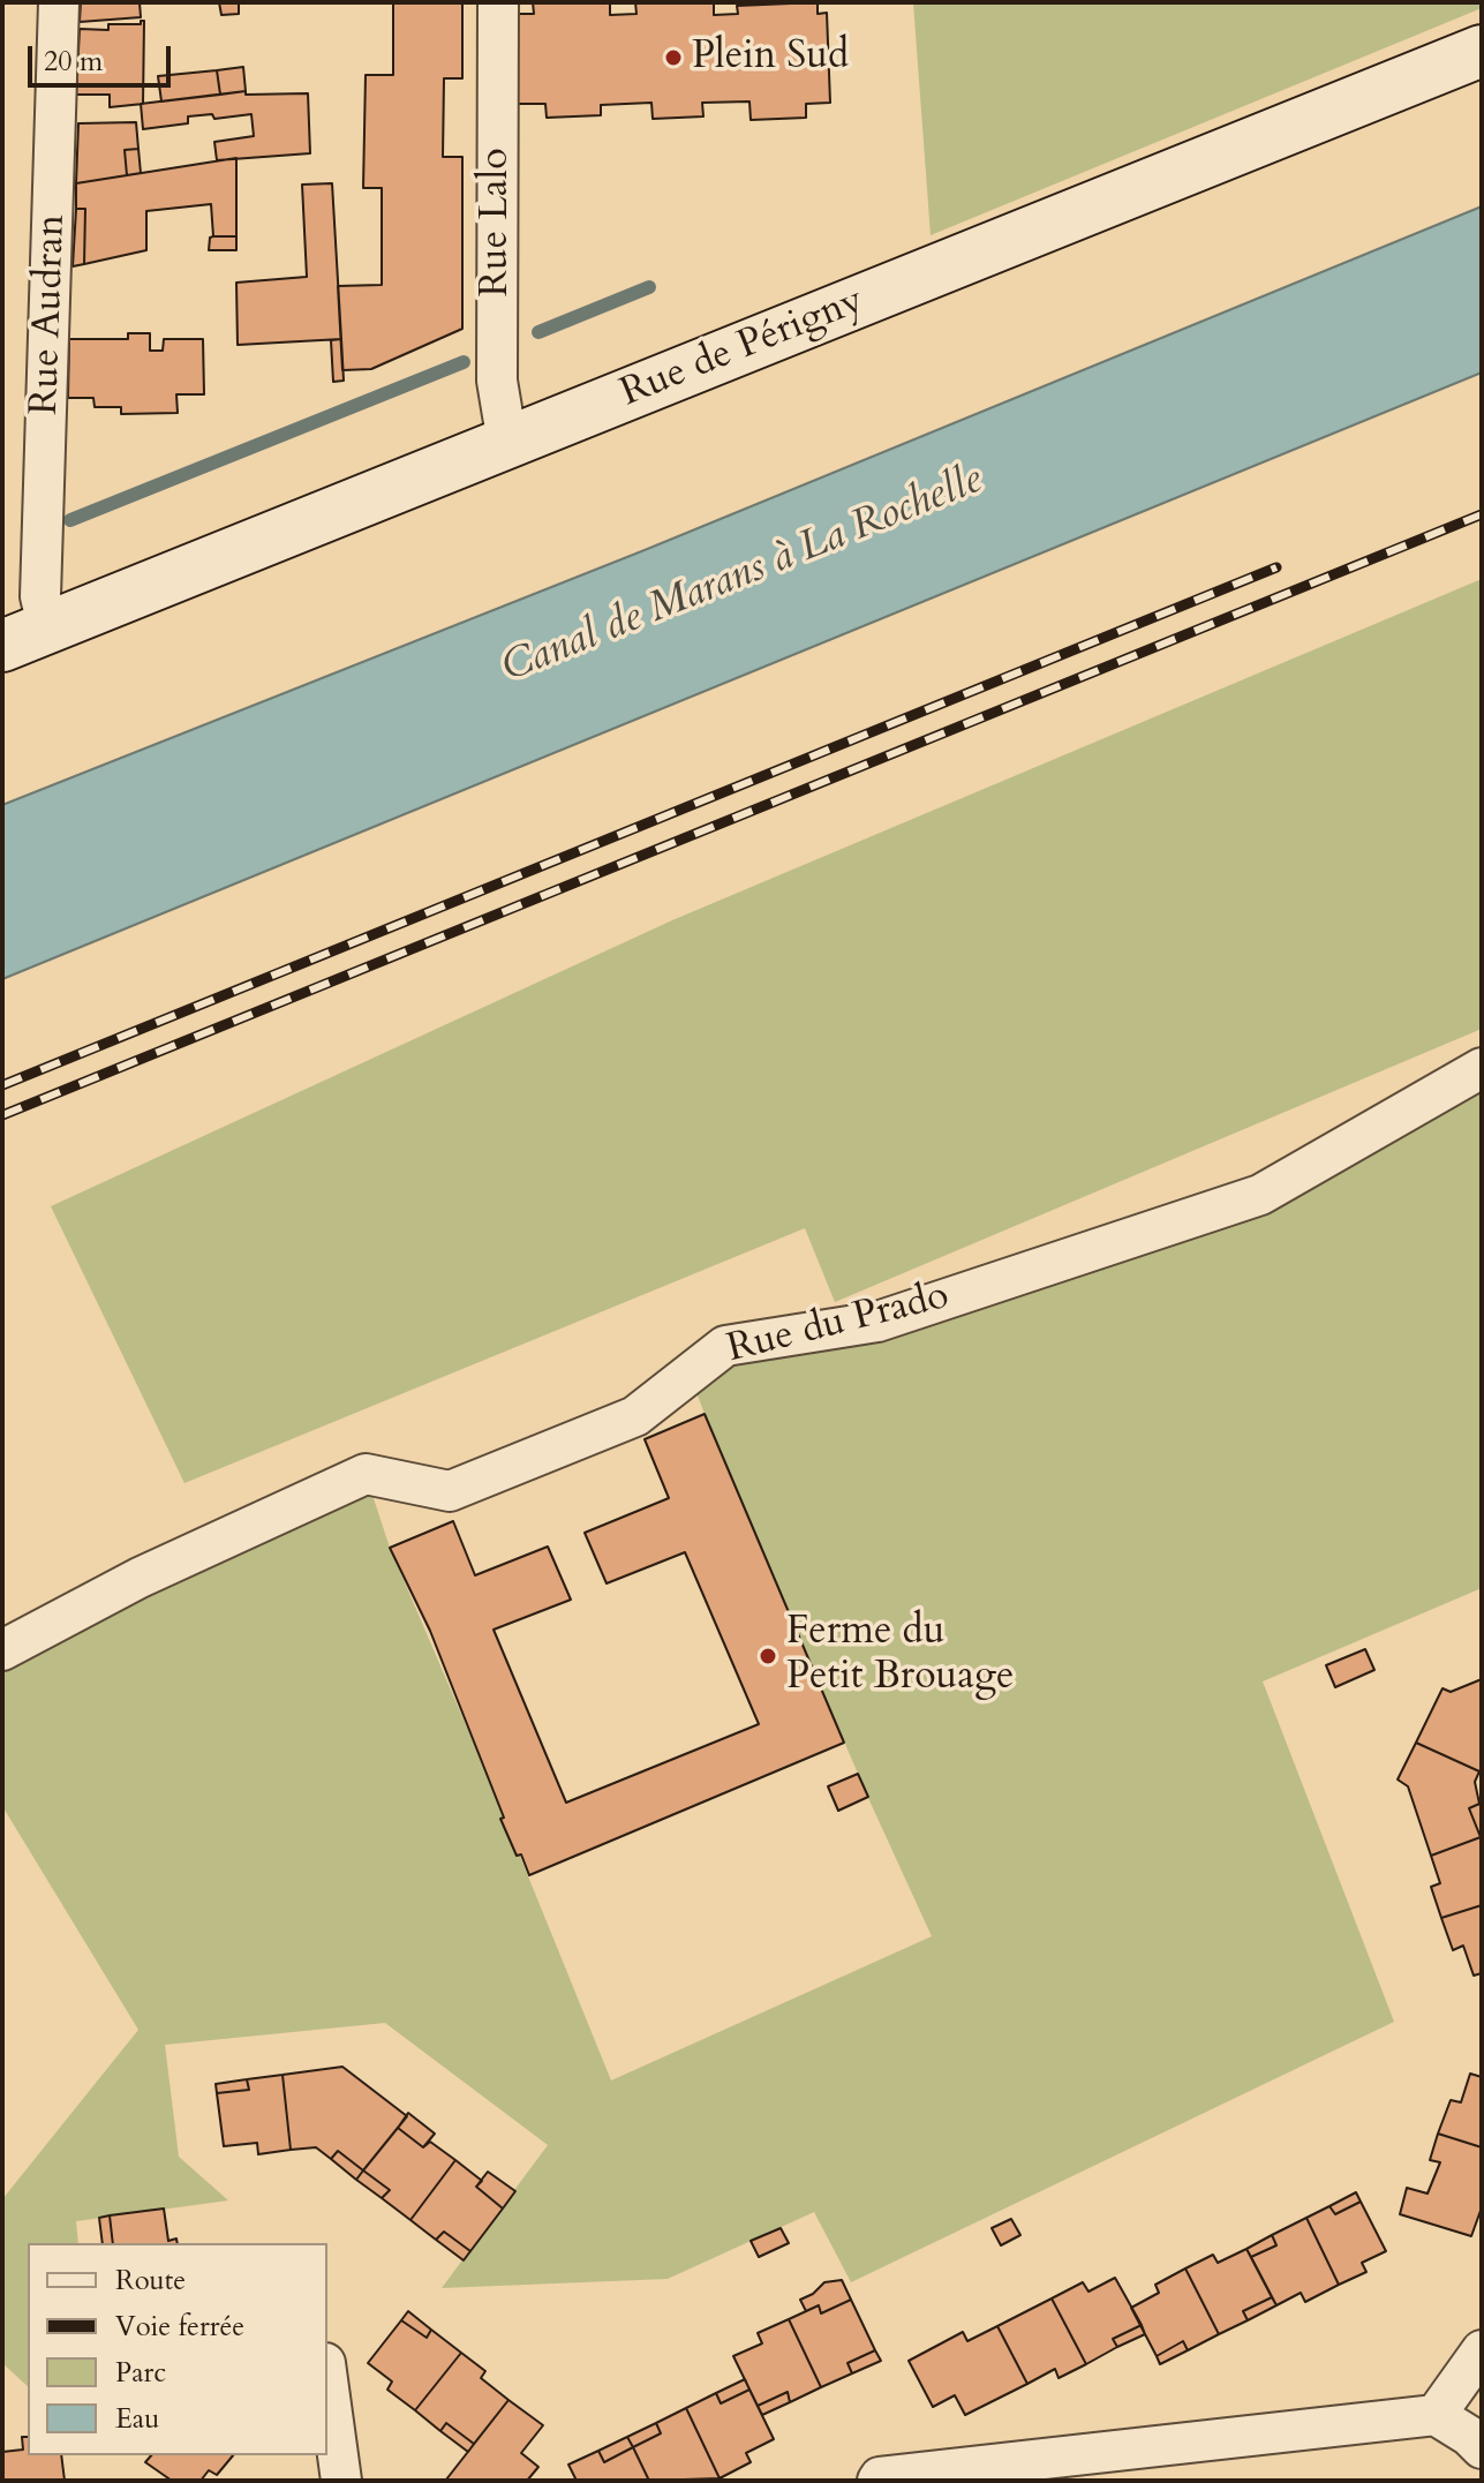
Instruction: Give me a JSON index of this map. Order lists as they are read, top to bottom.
{
  "streets": {
    "street": [
      "Rue Lalo",
      "Rue Audran",
      "Rue de Périgny",
      "Rue du Prado"
    ]
  },
  "crossings": [
    ["Rue Lalo", "Rue de Périgny"],
    ["Rue Audran", "Rue de Périgny"]
  ],
  "water": ["Canal de Marans à La Rochelle"],
  "places": ["Plein Sud", "Ferme du Petit Brouage"],
  "legend": [
    "Route",
    "Voie ferrée",
    "Parc",
    "Eau"
  ],
  "scale_bar": "20 m"
}
